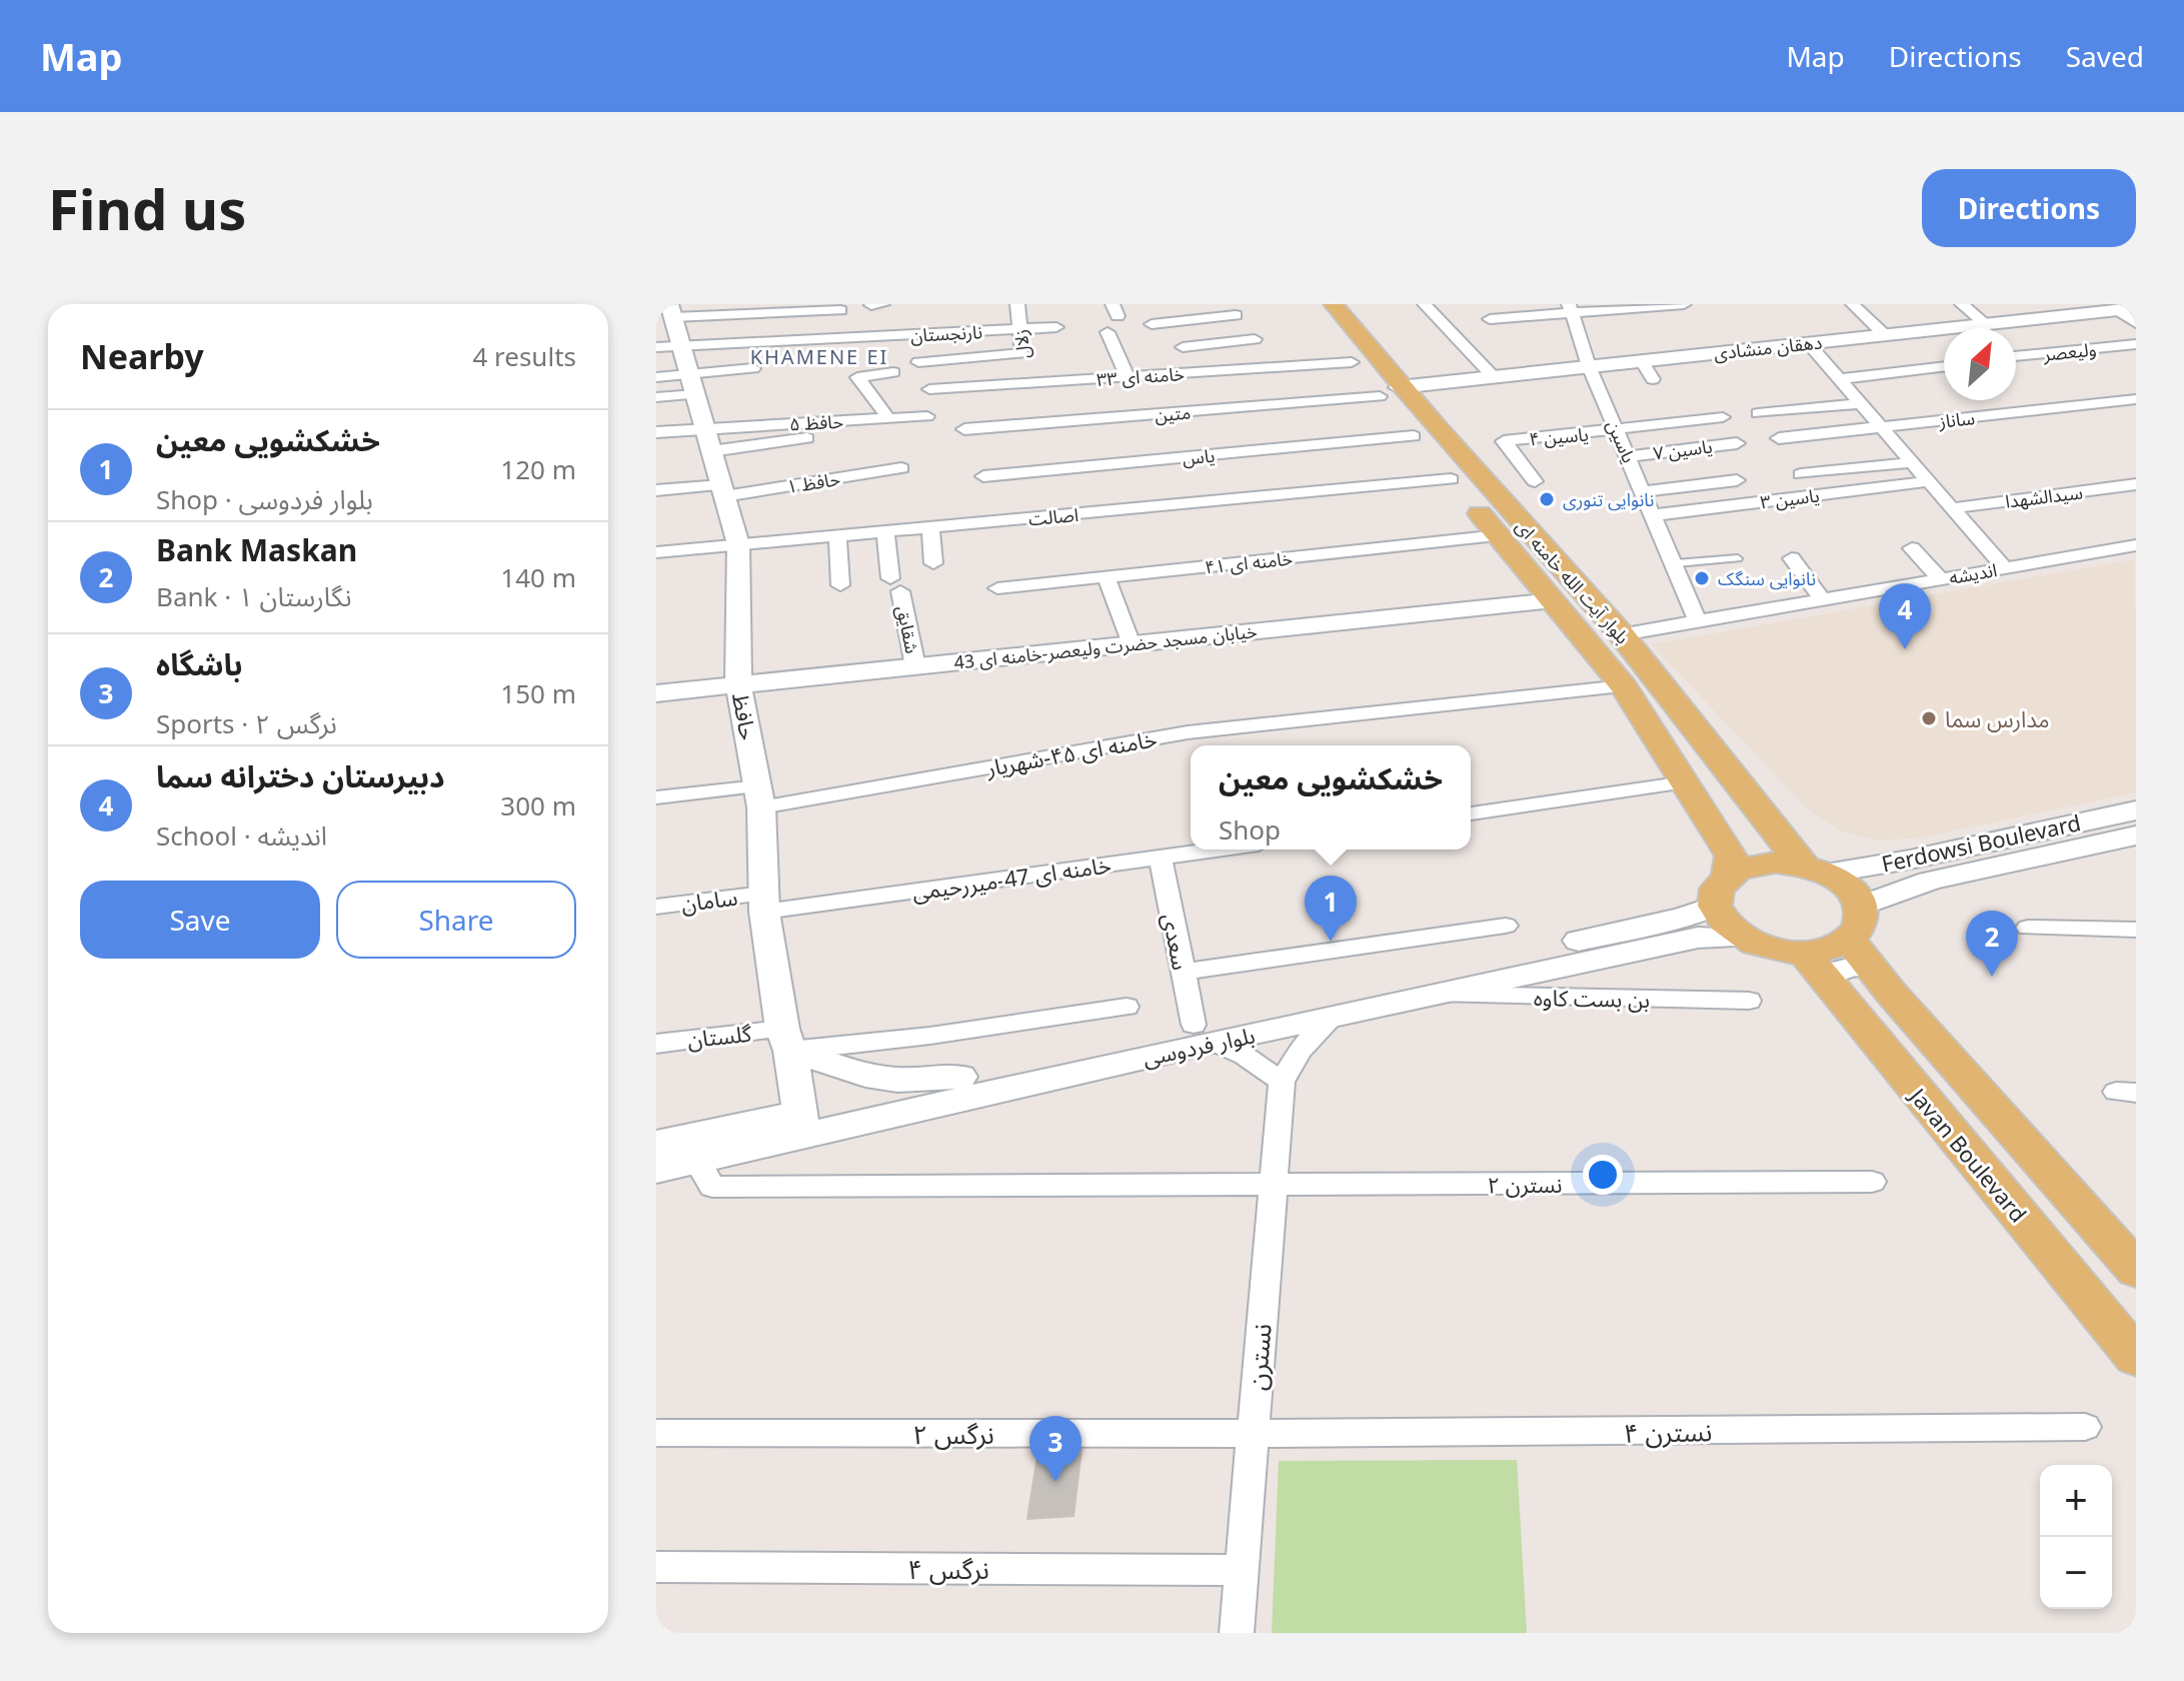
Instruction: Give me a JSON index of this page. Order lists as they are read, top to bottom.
{
  "streets": {
    "main road": ["بلوار آیت الله خامنه ای", "Javan Boulevard"],
    "street": [
      "نارنجستان",
      "زلال",
      "دهقان منشادی",
      "ولیعصر",
      "خامنه ای ۳۳",
      "متین",
      "ساناز",
      "حافظ ۵",
      "یاسین ۴",
      "یاسین",
      "یاسین ۷",
      "یاس",
      "حافظ ۱",
      "سیدالشهدا",
      "یاسین ۳",
      "اصالت",
      "خامنه ای ۴۱",
      "اندیشه",
      "شقایق",
      "خیابان مسجد حضرت ولیعصر-خامنه ای 43",
      "حافظ",
      "خامنه ای ۴۵-شهریار",
      "Ferdowsi Boulevard",
      "خامنه ای 47-میررحیمی",
      "سامان",
      "سعدی",
      "بن بست کاوه",
      "گلستان",
      "بلوار فردوسی",
      "نسترن ۲",
      "نسترن",
      "نسترن ۴",
      "نرگس ۲",
      "نرگس ۴"
    ]
  },
  "crossings": [
    ["نارنجستان", "زلال"],
    ["نارنجستان", "حافظ"],
    ["زلال", "خامنه ای ۳۳"],
    ["دهقان منشادی", "متین"],
    ["دهقان منشادی", "یاسین"],
    ["دهقان منشادی", "بلوار آیت الله خامنه ای"],
    ["خامنه ای ۳۳", "بلوار آیت الله خامنه ای"],
    ["متین", "بلوار آیت الله خامنه ای"],
    ["حافظ ۵", "حافظ"],
    ["یاسین ۴", "یاسین"],
    ["یاسین", "یاسین ۷"],
    ["یاسین", "یاسین ۳"],
    ["یاسین", "اندیشه"],
    ["یاس", "بلوار آیت الله خامنه ای"],
    ["حافظ ۱", "حافظ"],
    ["اصالت", "بلوار آیت الله خامنه ای"],
    ["اصالت", "شقایق"],
    ["اصالت", "حافظ"],
    ["خامنه ای ۴۱", "بلوار آیت الله خامنه ای"],
    ["اندیشه", "بلوار آیت الله خامنه ای"],
    ["بلوار آیت الله خامنه ای", "خیابان مسجد حضرت ولیعصر-خامنه ای 43"],
    ["بلوار آیت الله خامنه ای", "خامنه ای ۴۵-شهریار"],
    ["بلوار آیت الله خامنه ای", "Ferdowsi Boulevard"],
    ["بلوار آیت الله خامنه ای", "بلوار فردوسی"],
    ["شقایق", "خیابان مسجد حضرت ولیعصر-خامنه ای 43"],
    ["خیابان مسجد حضرت ولیعصر-خامنه ای 43", "حافظ"],
    ["حافظ", "خامنه ای ۴۵-شهریار"],
    ["حافظ", "خامنه ای 47-میررحیمی"],
    ["حافظ", "سامان"],
    ["حافظ", "گلستان"],
    ["حافظ", "بلوار فردوسی"],
    ["خامنه ای 47-میررحیمی", "سامان"],
    ["خامنه ای 47-میررحیمی", "سعدی"],
    ["سعدی", "بلوار فردوسی"],
    ["بن بست کاوه", "بلوار فردوسی"],
    ["بلوار فردوسی", "نسترن ۲"],
    ["بلوار فردوسی", "نسترن"],
    ["نسترن ۲", "نسترن"],
    ["نسترن", "نسترن ۴"],
    ["نسترن", "نرگس ۲"],
    ["نسترن", "نرگس ۴"],
    ["نسترن ۴", "نرگس ۲"]
  ],
  "districts": ["KHAMENE EI"],
  "places": ["نانوایی تنوری", "نانوایی سنگک", "مدارس سما"],
  "north": "top right",
  "page": {
    "header": "Map",
    "nav": ["Map", "Directions", "Saved"],
    "buttons": [
      "Directions",
      ["Save", "Share"]
    ],
    "title": "Find us",
    "heading": ["Nearby", "4 results"],
    "list": [
      {
        "mark": "1",
        "name": "خشکشویی معین",
        "note": "Shop · بلوار فردوسی",
        "value": "120 m"
      },
      {
        "mark": "2",
        "name": "Bank Maskan",
        "note": "Bank · نگارستان ۱",
        "value": "140 m"
      },
      {
        "mark": "3",
        "name": "باشگاه",
        "note": "Sports · نرگس ۲",
        "value": "150 m"
      },
      {
        "mark": "4",
        "name": "دبیرستان دخترانه سما",
        "note": "School · اندیشه",
        "value": "300 m"
      }
    ],
    "pins": [
      "4",
      "1",
      "2",
      "3"
    ],
    "popup": ["خشکشویی معین", "Shop"],
    "map_buttons": ["+", "−"]
  }
}
